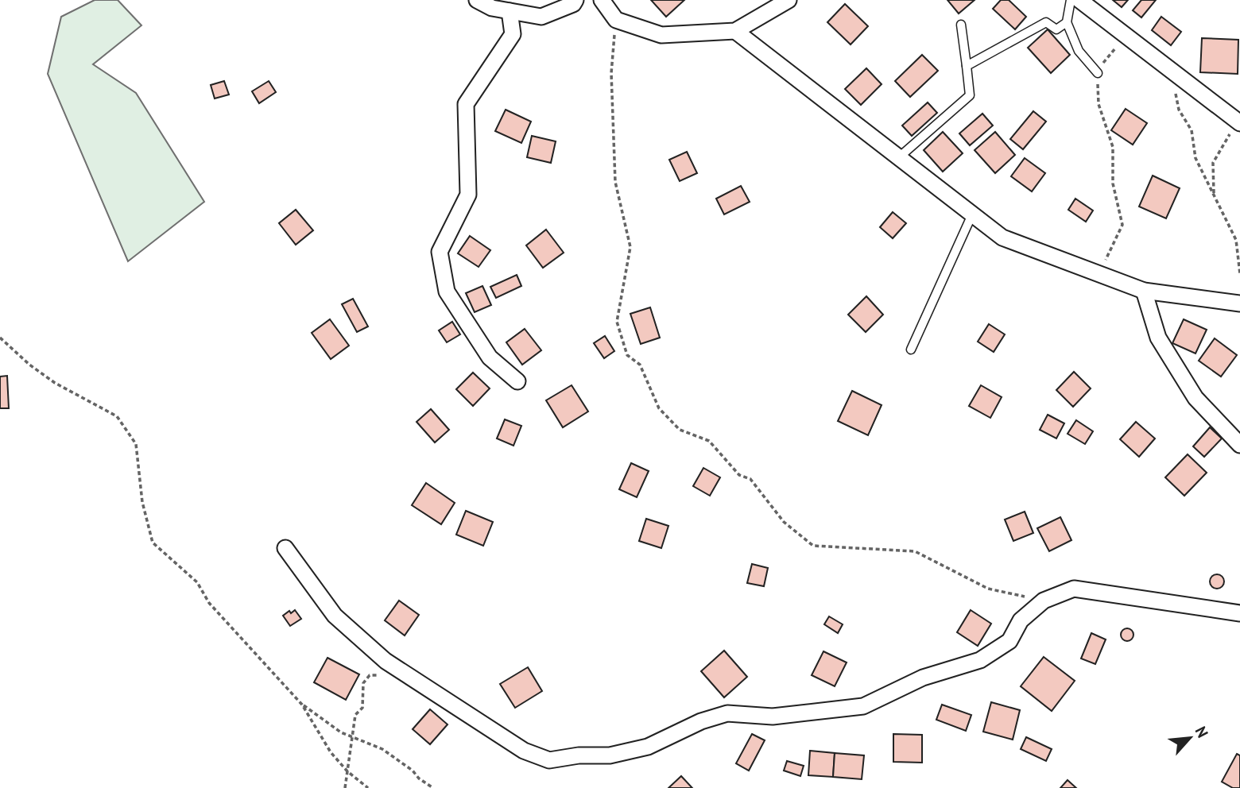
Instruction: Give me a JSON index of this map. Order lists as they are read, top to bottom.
{
  "north": "top right"
}
